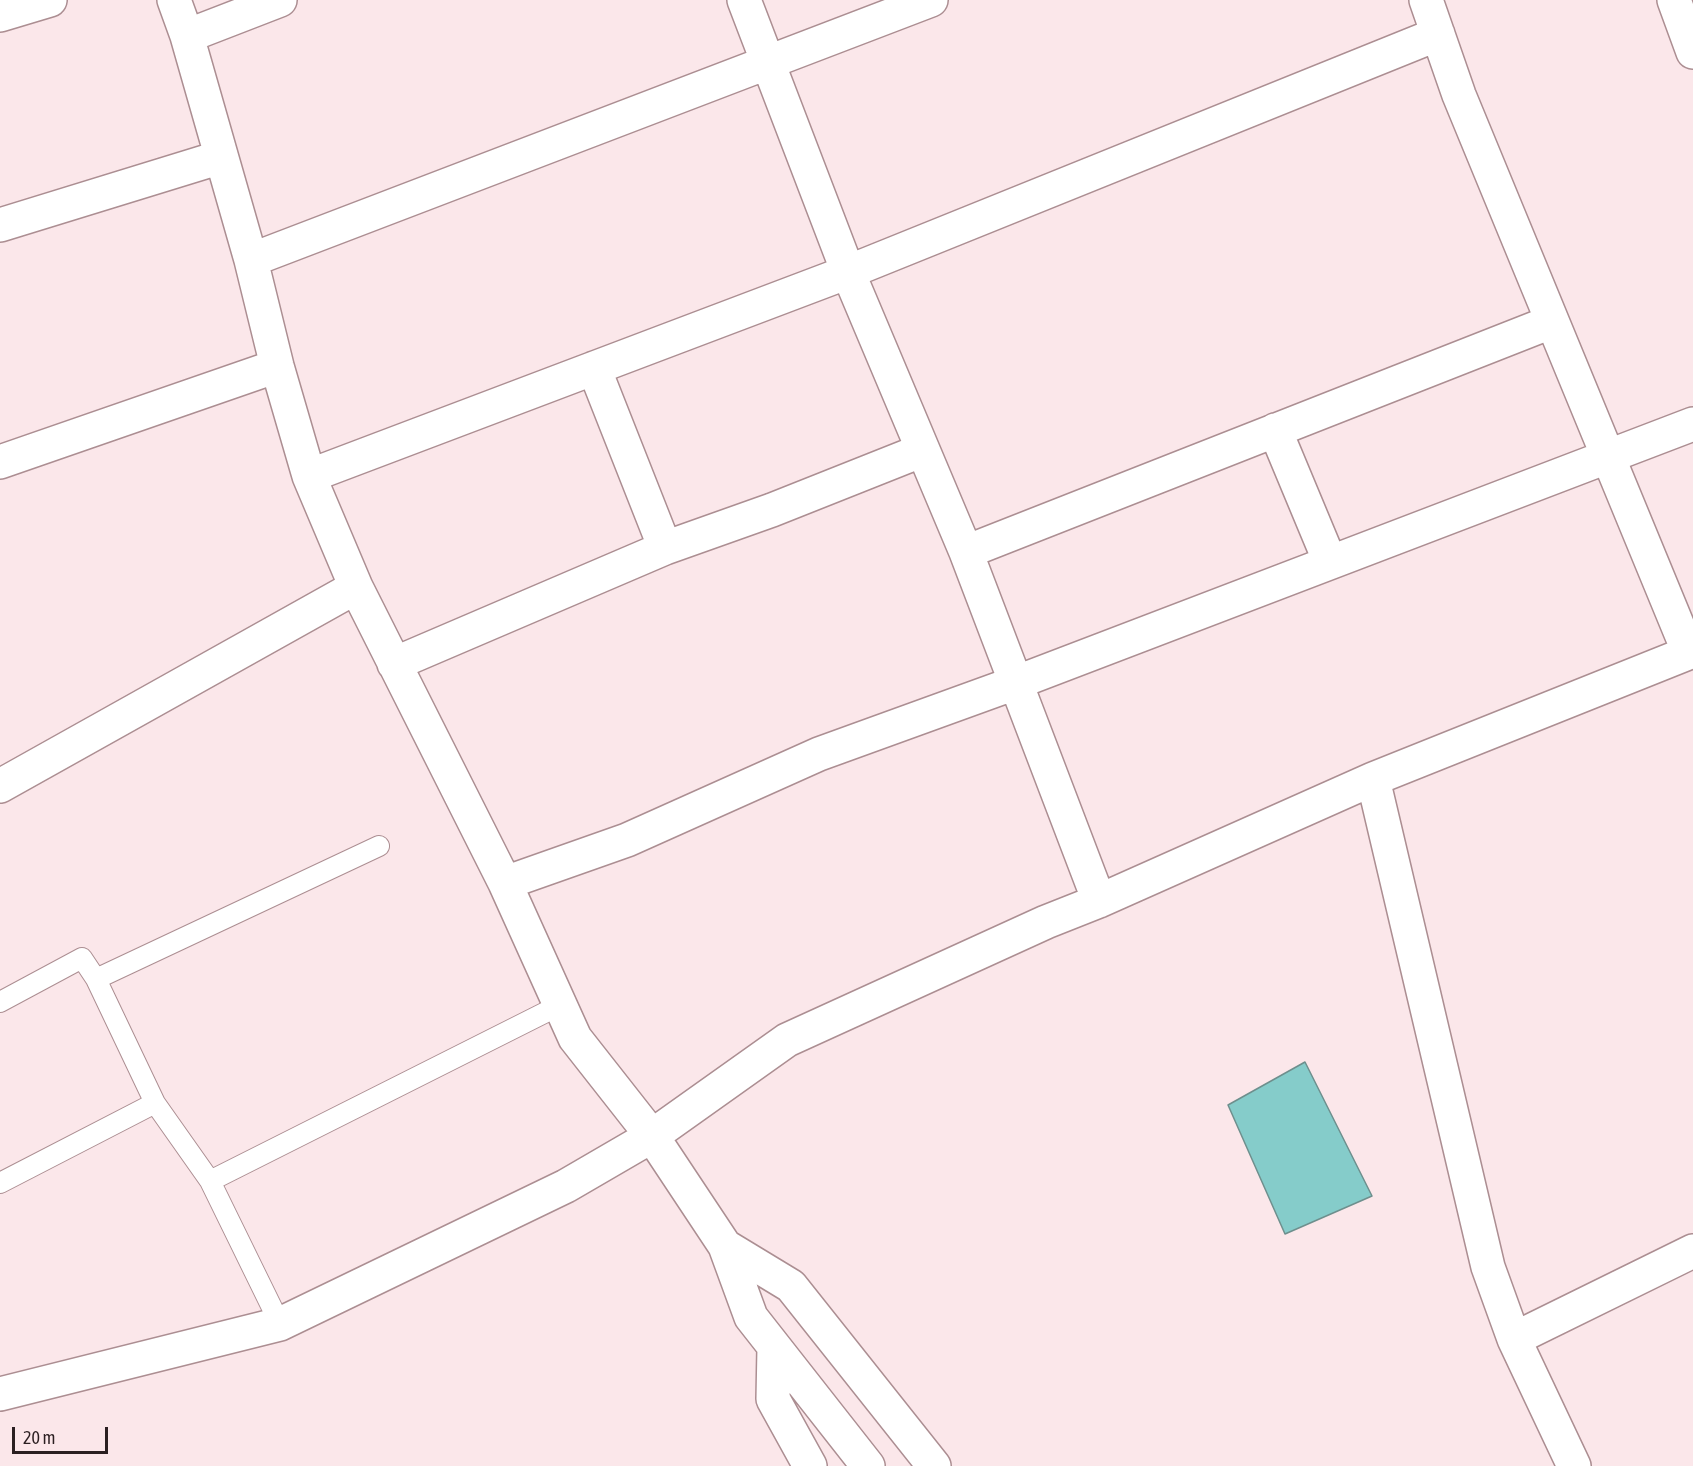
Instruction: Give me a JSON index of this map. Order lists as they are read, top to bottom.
{
  "scale_bar": "20 m"
}
